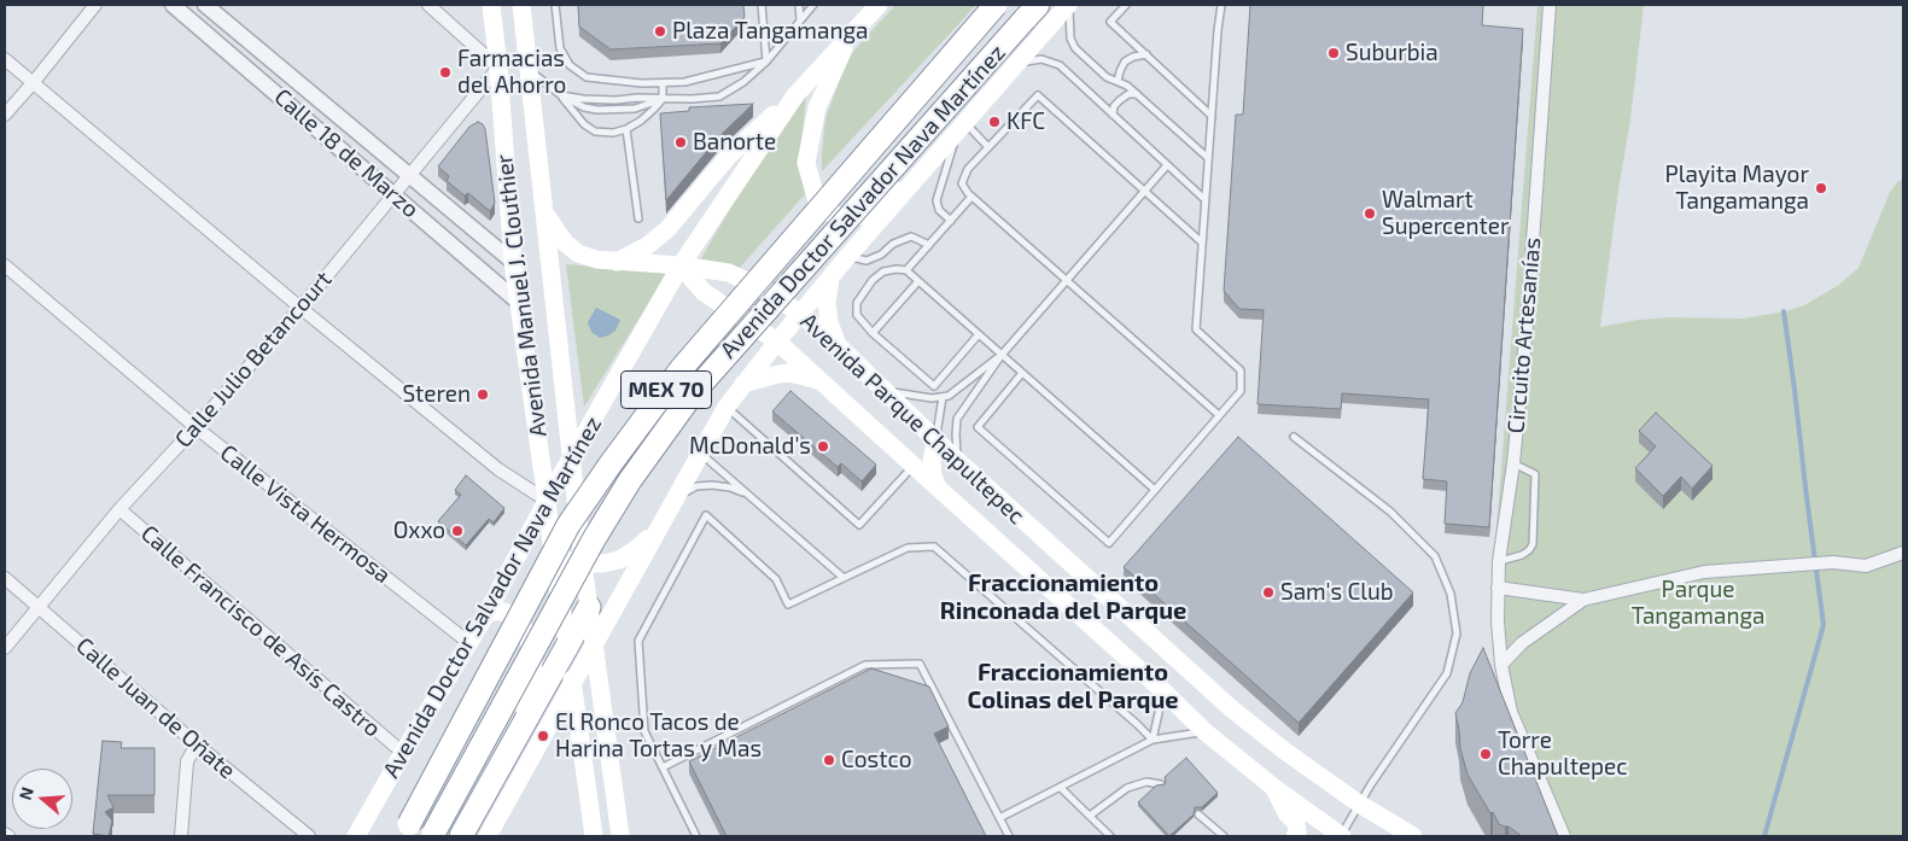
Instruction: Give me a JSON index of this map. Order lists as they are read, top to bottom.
{
  "streets": {
    "highway": ["Avenida Doctor Salvador Nava Martínez", "MEX 70"],
    "main road": ["Avenida Manuel J. Clouthier", "Avenida Parque Chapultepec"],
    "street": [
      "Calle 18 de Marzo",
      "Circuito Artesanías",
      "Calle Julio Betancourt",
      "Calle Vista Hermosa",
      "Calle Francisco de Asís Castro",
      "Calle Juan de Oñate"
    ]
  },
  "crossings": [
    ["Calle 18 de Marzo", "Avenida Manuel J. Clouthier"],
    ["Calle 18 de Marzo", "Calle Julio Betancourt"],
    ["Avenida Doctor Salvador Nava Martínez", "Avenida Manuel J. Clouthier"],
    ["Avenida Doctor Salvador Nava Martínez", "Avenida Parque Chapultepec"],
    ["Avenida Doctor Salvador Nava Martínez", "Calle Vista Hermosa"],
    ["Avenida Doctor Salvador Nava Martínez", "Calle Francisco de Asís Castro"],
    ["Avenida Manuel J. Clouthier", "Calle Julio Betancourt"],
    ["Calle Julio Betancourt", "Calle Vista Hermosa"],
    ["Calle Julio Betancourt", "Calle Francisco de Asís Castro"],
    ["Calle Julio Betancourt", "Calle Juan de Oñate"]
  ],
  "districts": ["Fraccionamiento Rinconada del Parque", "Fraccionamiento Colinas del Parque"],
  "parks": ["Parque Tangamanga"],
  "places": [
    "Plaza Tangamanga",
    "Suburbia",
    "Farmacias del Ahorro",
    "KFC",
    "Banorte",
    "Playita Mayor Tangamanga",
    "Walmart Supercenter",
    "Steren",
    "McDonald's",
    "Oxxo",
    "Sam's Club",
    "El Ronco Tacos de Harina Tortas y Mas",
    "Torre Chapultepec",
    "Costco"
  ],
  "north": "left"
}
